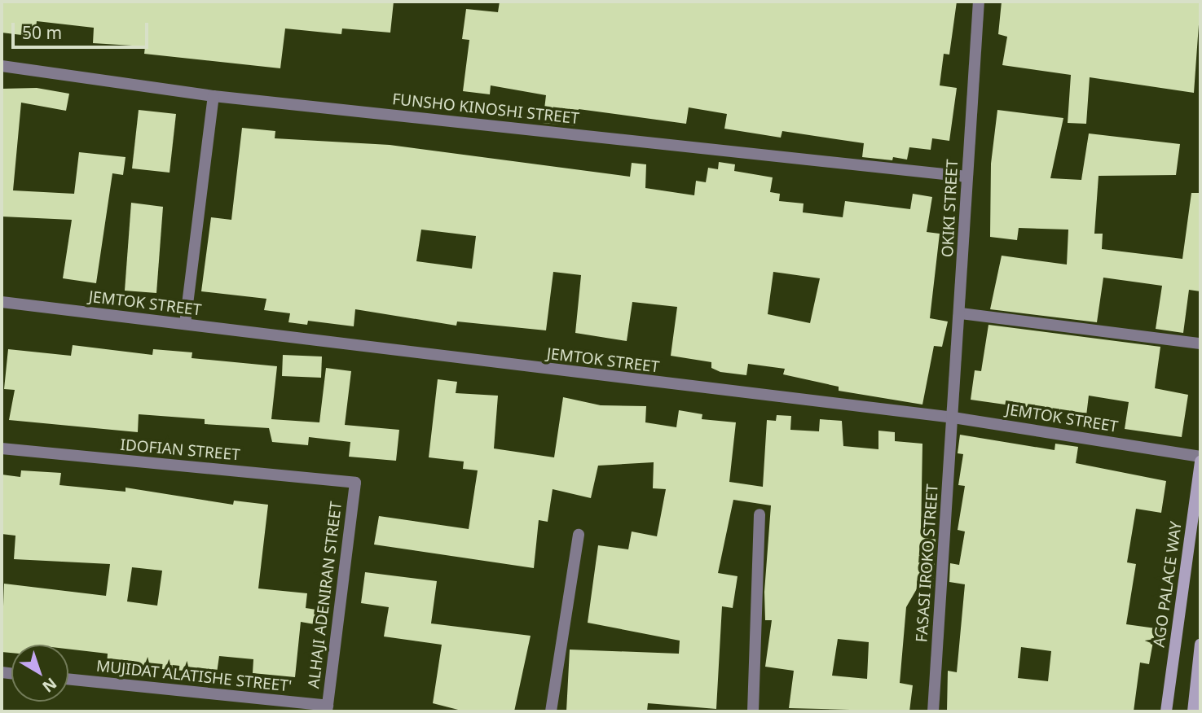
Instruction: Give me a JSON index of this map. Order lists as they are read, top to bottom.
{
  "streets": {
    "main road": ["AGO PALACE WAY"],
    "street": [
      "FUNSHO KINOSHI STREET",
      "OKIKI STREET",
      "JEMTOK STREET",
      "IDOFIAN STREET",
      "FASASI IROKO STREET",
      "ALHAJI ADENIRAN STREET",
      "MUJIDAT ALATISHE STREET'"
    ]
  },
  "crossings": [
    ["FUNSHO KINOSHI STREET", "OKIKI STREET"],
    ["OKIKI STREET", "JEMTOK STREET"],
    ["OKIKI STREET", "FASASI IROKO STREET"],
    ["JEMTOK STREET", "FASASI IROKO STREET"],
    ["IDOFIAN STREET", "ALHAJI ADENIRAN STREET"],
    ["ALHAJI ADENIRAN STREET", "MUJIDAT ALATISHE STREET'"]
  ],
  "scale_bar": "50 m",
  "north": "bottom right"
}
